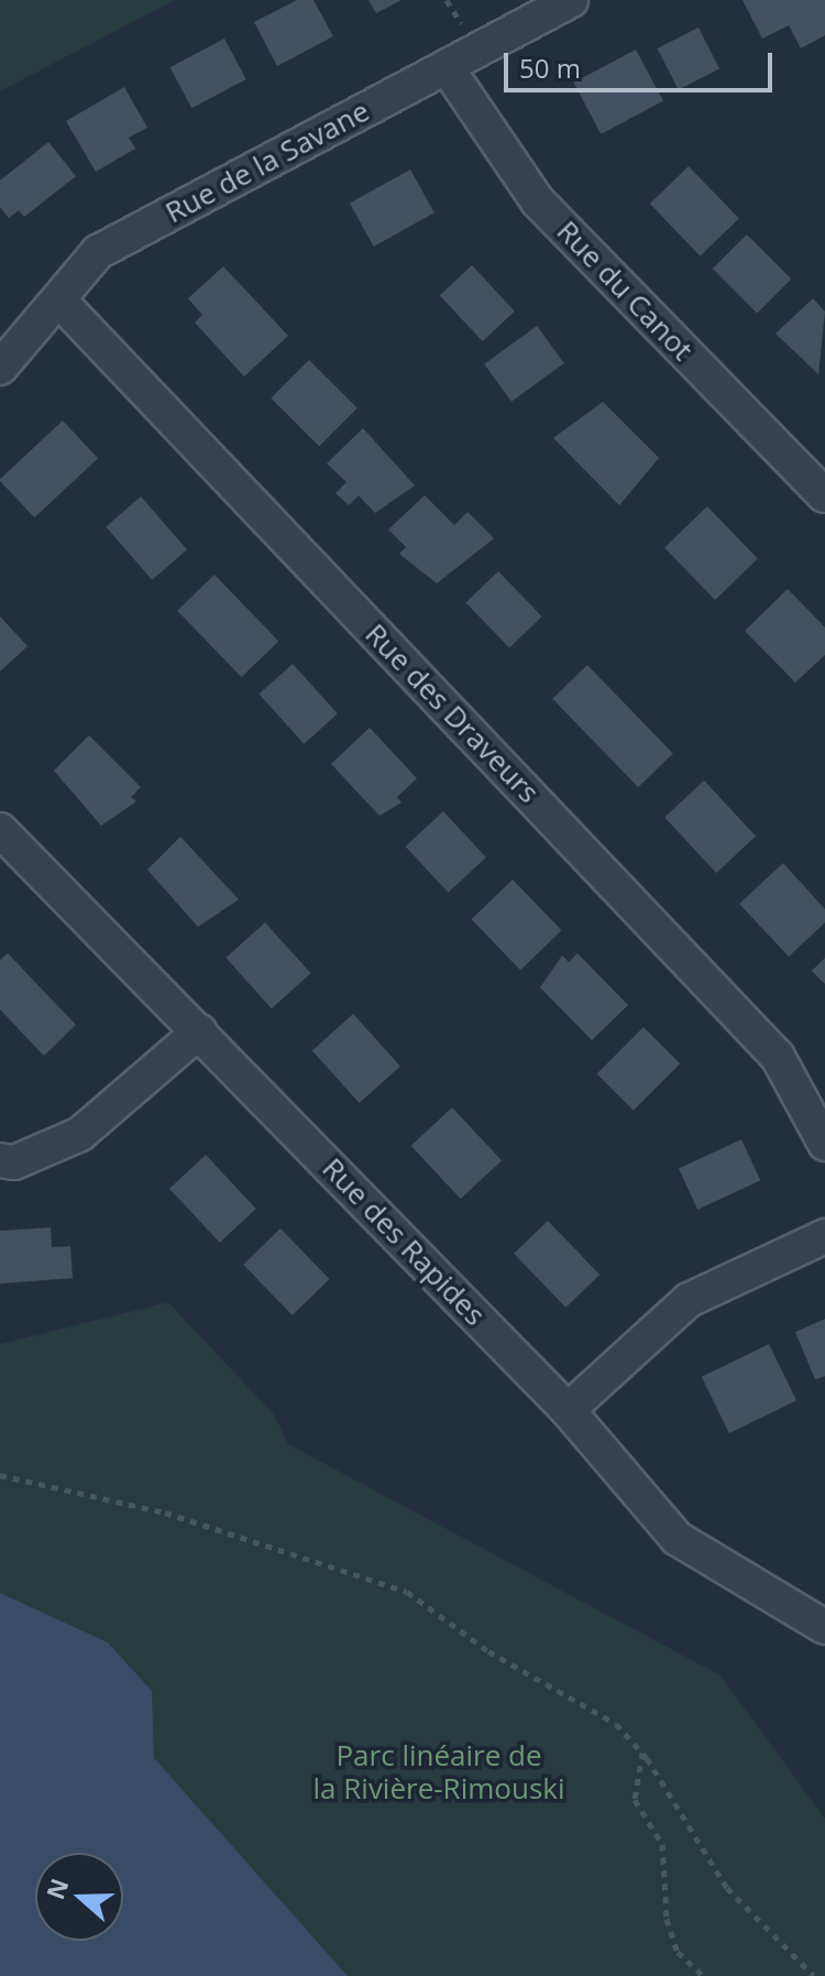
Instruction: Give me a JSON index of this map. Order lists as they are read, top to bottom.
{
  "streets": {
    "street": [
      "Rue de la Savane",
      "Rue du Canot",
      "Rue des Draveurs",
      "Rue des Rapides"
    ]
  },
  "crossings": [
    ["Rue de la Savane", "Rue du Canot"],
    ["Rue de la Savane", "Rue des Draveurs"]
  ],
  "parks": ["Parc linéaire de la Rivière-Rimouski"],
  "scale_bar": "50 m",
  "north": "left"
}
